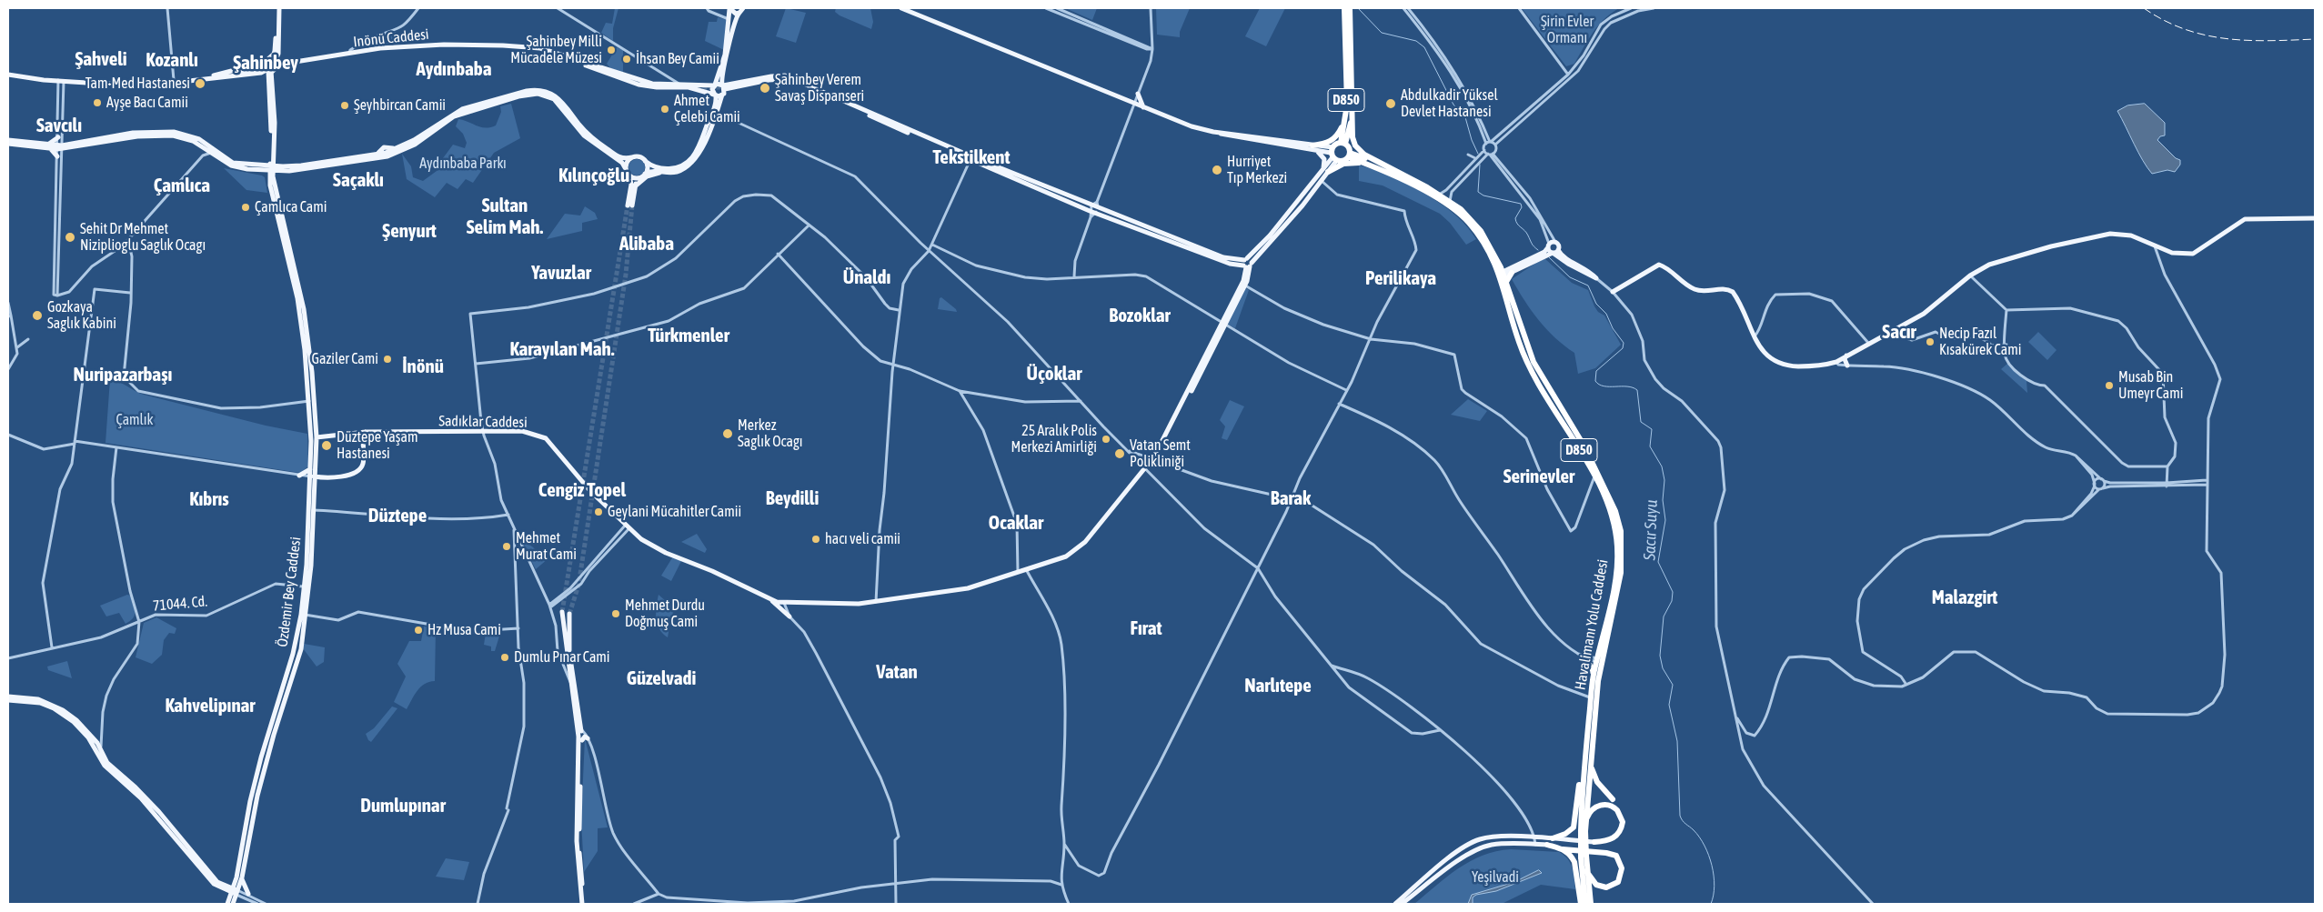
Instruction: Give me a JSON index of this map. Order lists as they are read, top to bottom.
{
  "streets": {
    "highway": ["D850", "Havalimanı Yolu Caddesi"],
    "main road": ["Inönü Caddesi", "Sadıklar Caddesi", "Özdemir Bey Caddesi"],
    "street": ["71044. Cd."]
  },
  "crossings": [
    ["D850", "Havalimanı Yolu Caddesi"],
    ["Özdemir Bey Caddesi", "71044. Cd."]
  ],
  "districts": [
    "Şahveli",
    "Kozanlı",
    "Şahinbey",
    "Aydınbaba",
    "Savcılı",
    "Tekstilkent",
    "Kılınçoğlu",
    "Saçaklı",
    "Çamlıca",
    "Sultan Selim Mah.",
    "Şenyurt",
    "Alibaba",
    "Yavuzlar",
    "Ünaldı",
    "Perilikaya",
    "Bozoklar",
    "Sacır",
    "Türkmenler",
    "Karayılan Mah.",
    "İnönü",
    "Üçoklar",
    "Nuripazarbaşı",
    "Serinevler",
    "Cengiz Topel",
    "Beydilli",
    "Barak",
    "Kıbrıs",
    "Düztepe",
    "Ocaklar",
    "Malazgirt",
    "Fırat",
    "Vatan",
    "Güzelvadi",
    "Narlıtepe",
    "Kahvelipınar",
    "Dumlupınar"
  ],
  "water": ["Sacır Suyu"],
  "parks": [
    "Şirin Evler Ormanı",
    "Aydınbaba Parkı",
    "Çamlık",
    "Yeşilvadi"
  ],
  "places": [
    "Şahinbey Milli Mücadele Müzesi",
    "İhsan Bey Camii",
    "Tam-Med Hastanesi",
    "Şahinbey Verem Savaş Dispanseri",
    "Ayşe Bacı Camii",
    "Abdulkadir Yüksel Devlet Hastanesi",
    "Şeyhbircan Camii",
    "Ahmet Çelebi Camii",
    "Hurriyet Tıp Merkezi",
    "Çamlıca Cami",
    "Sehit Dr Mehmet Niziplioglu Saglık Ocagı",
    "Gozkaya Saglık Kabini",
    "Necip Fazıl Kısakürek Cami",
    "Gaziler Cami",
    "Musab Bin Umeyr Cami",
    "Merkez Saglık Ocagı",
    "25 Aralık Polis Merkezi Amirliği",
    "Düztepe Yaşam Hastanesi",
    "Vatan Semt Polikliniği",
    "Geylani Mücahitler Camii",
    "hacı veli camii",
    "Mehmet Murat Cami",
    "Mehmet Durdu Doğmuş Cami",
    "Hz Musa Cami",
    "Dumlu Pınar Cami"
  ]
}
